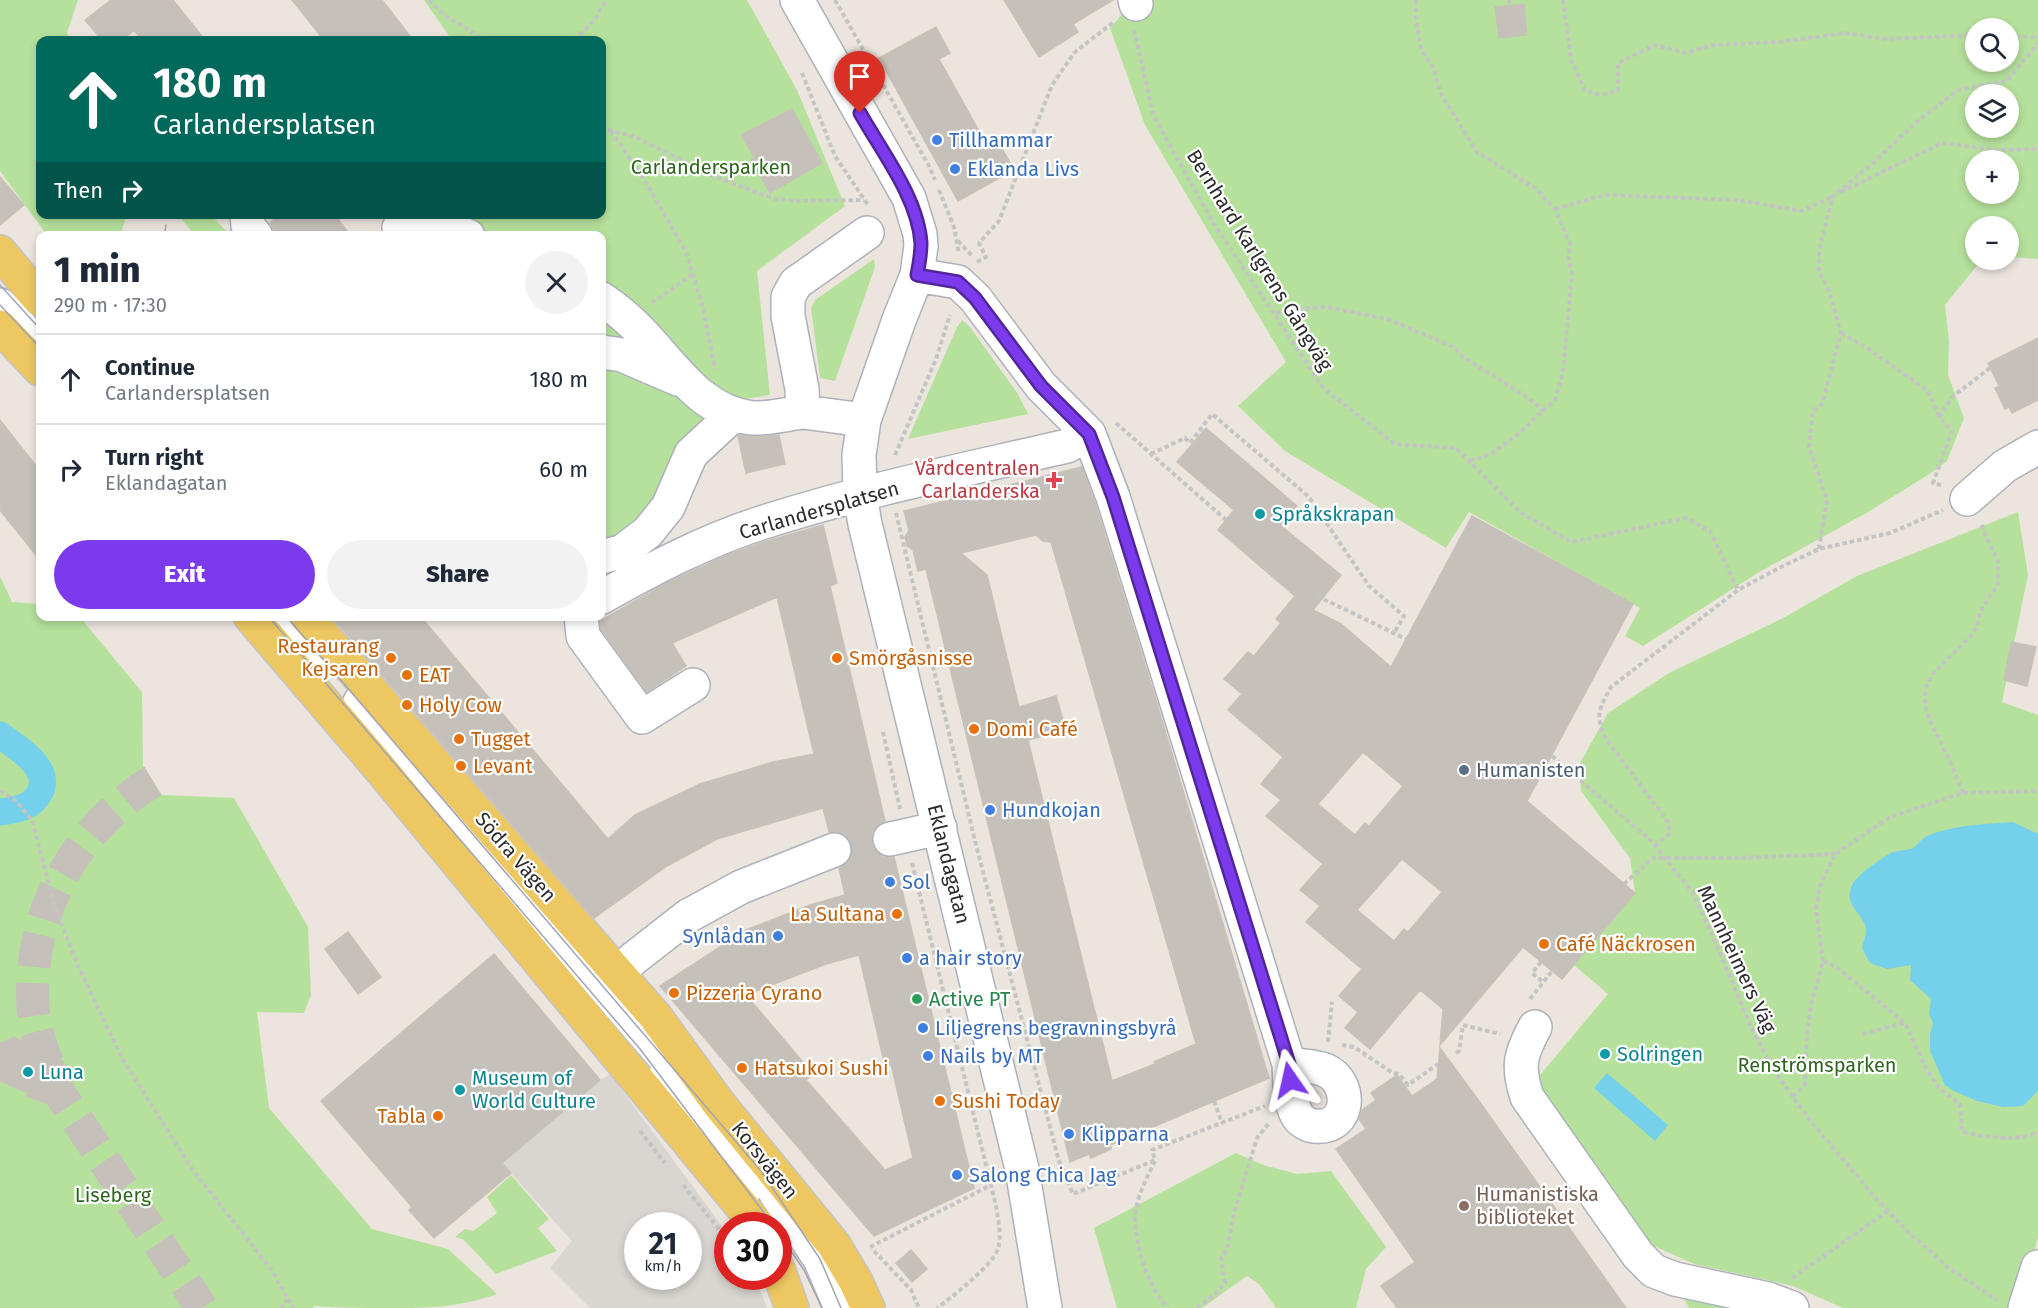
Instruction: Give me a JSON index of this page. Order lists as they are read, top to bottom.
{
  "streets": {
    "main road": ["Södra Vägen", "Korsvägen"],
    "street": ["Carlandersplatsen", "Eklandagatan"],
    "path": ["Bernhard Karlgrens Gångväg", "Mannheimers Väg"]
  },
  "crossings": [
    ["Carlandersplatsen", "Eklandagatan"],
    ["Södra Vägen", "Korsvägen"]
  ],
  "parks": ["Carlandersparken", "Renströmsparken", "Liseberg"],
  "places": {
    "other": [
      "Tillhammar",
      "Eklanda Livs",
      "Språkskrapan",
      "Restaurang Kejsaren",
      "Smörgåsnisse",
      "EAT",
      "Holy Cow",
      "Domi Café",
      "Tugget",
      "Levant",
      "Humanisten",
      "Hundkojan",
      "Sol",
      "La Sultana",
      "Synlådan",
      "Café Näckrosen",
      "a hair story",
      "Pizzeria Cyrano",
      "Active PT",
      "Liljegrens begravningsbyrå",
      "Solringen",
      "Nails by MT",
      "Hatsukoi Sushi",
      "Luna",
      "Museum of World Culture",
      "Sushi Today",
      "Tabla",
      "Klipparna",
      "Salong Chica Jag",
      "Humanistiska biblioteket"
    ],
    "health": ["Vårdcentralen Carlanderska"]
  },
  "page": {
    "map_buttons": ["+", "−"],
    "turn": ["180 m", "Carlandersplatsen"],
    "then": "Then",
    "heading": ["1 min", "290 m · 17:30"],
    "list": [
      {
        "name": "Continue",
        "note": "Carlandersplatsen",
        "value": "180 m"
      },
      {
        "name": "Turn right",
        "note": "Eklandagatan",
        "value": "60 m"
      }
    ],
    "buttons": ["Exit", "Share"],
    "speed": "21 km/h",
    "limit": "30"
  }
}
